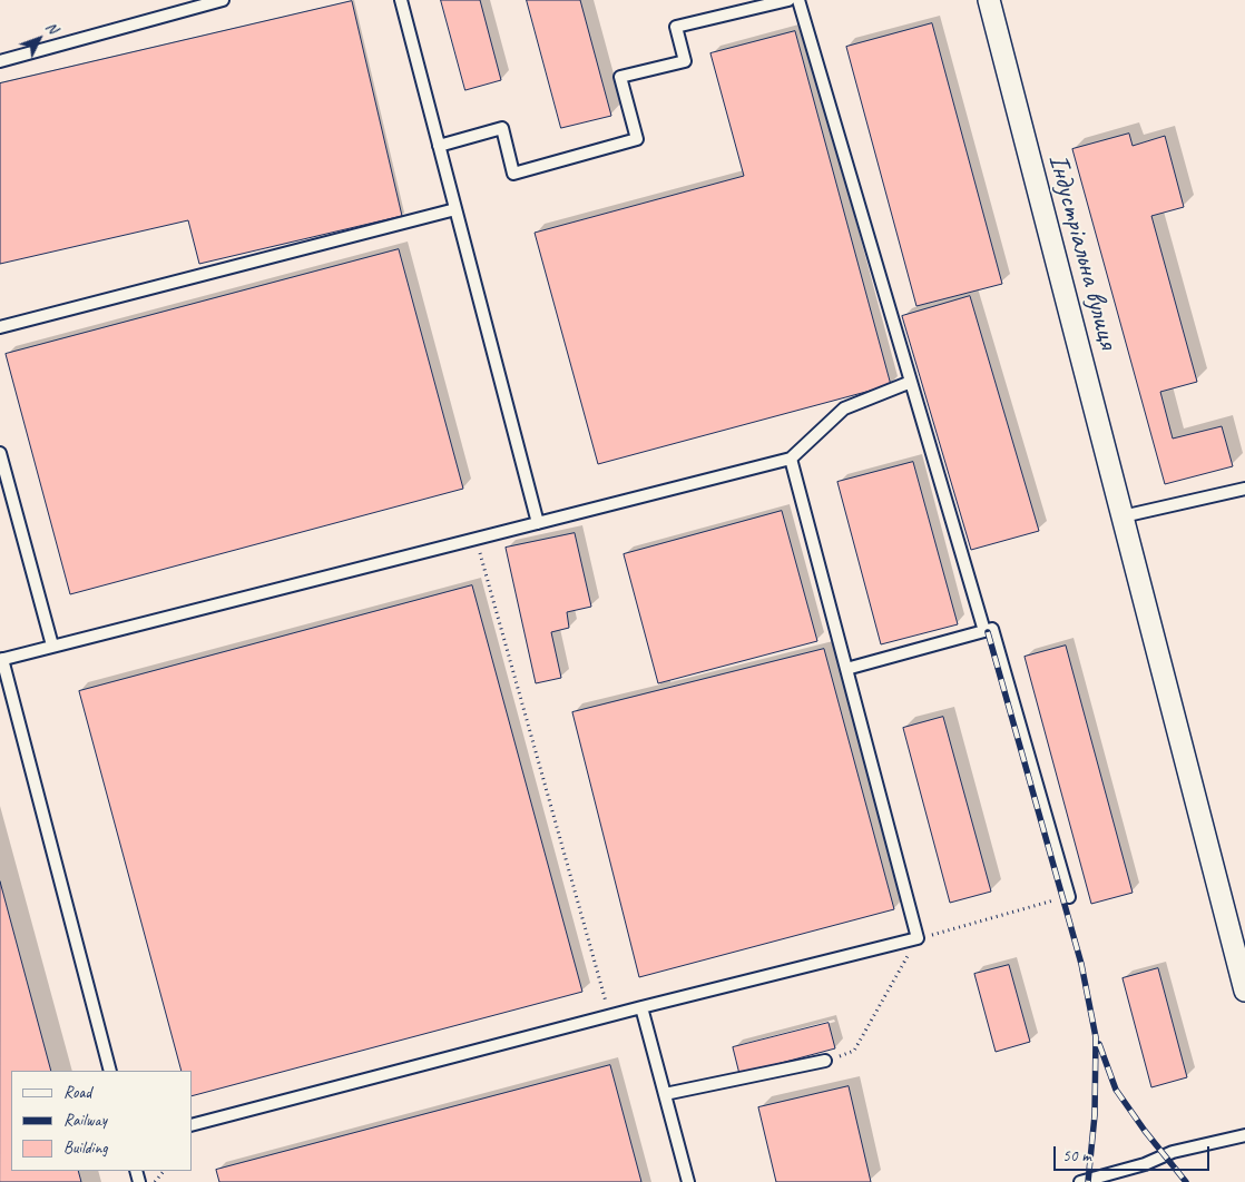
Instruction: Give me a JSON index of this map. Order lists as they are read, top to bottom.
{
  "streets": {
    "street": ["Індустріальна вулиця"]
  },
  "legend": ["Road", "Railway", "Building"],
  "scale_bar": "50 m",
  "north": "top right"
}
